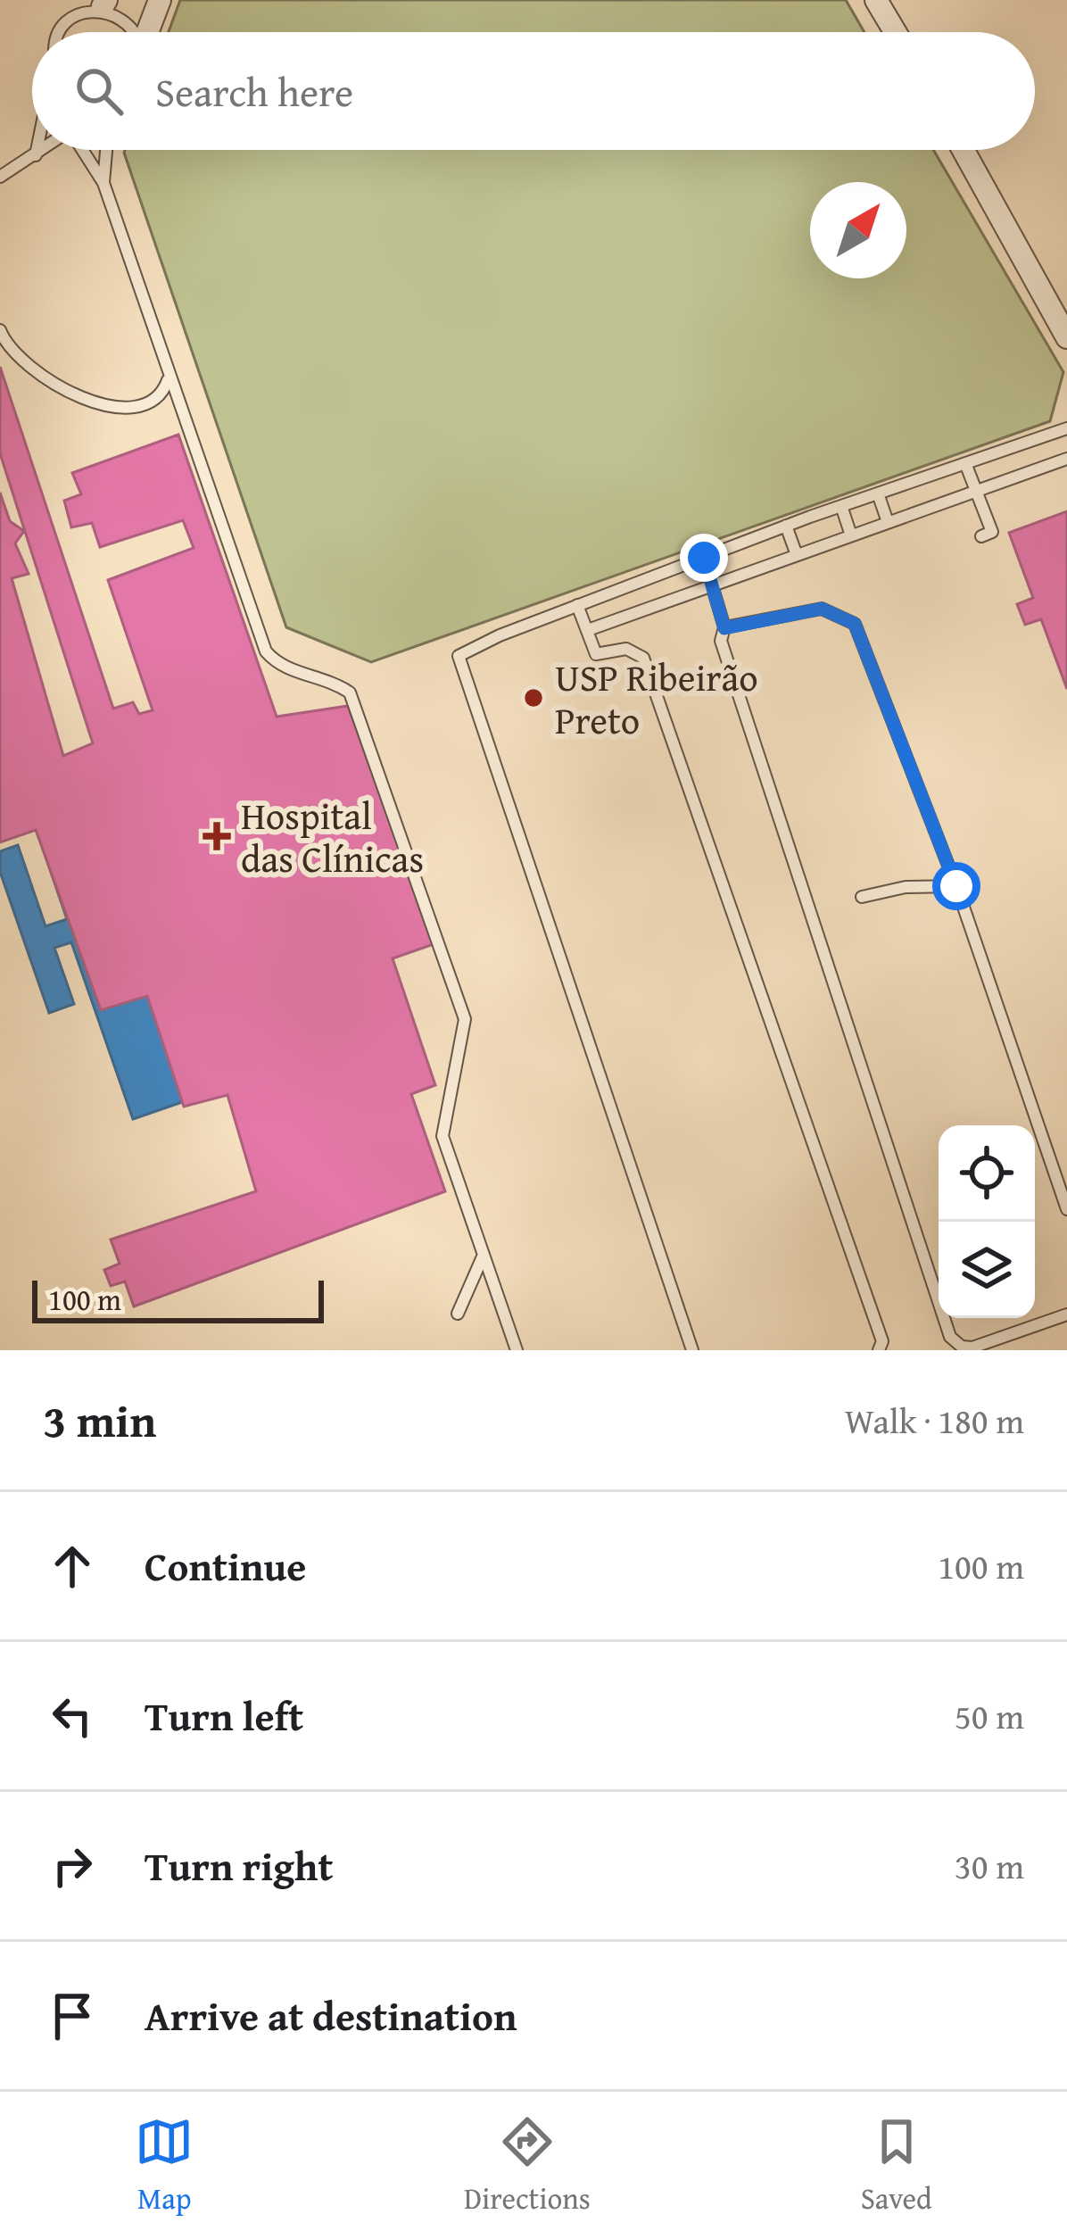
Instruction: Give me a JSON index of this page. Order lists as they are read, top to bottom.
{
  "places": {
    "other": ["USP Ribeirão Preto"],
    "health": ["Hospital das Clínicas"]
  },
  "scale_bar": "100 m",
  "north": "top right",
  "page": {
    "search": "Search here",
    "scale": "100 m",
    "heading": ["3 min", "Walk · 180 m"],
    "list": [
      ["Continue", "100 m"],
      ["Turn left", "50 m"],
      ["Turn right", "30 m"],
      "Arrive at destination"
    ],
    "nav": ["Map", "Directions", "Saved"]
  }
}
